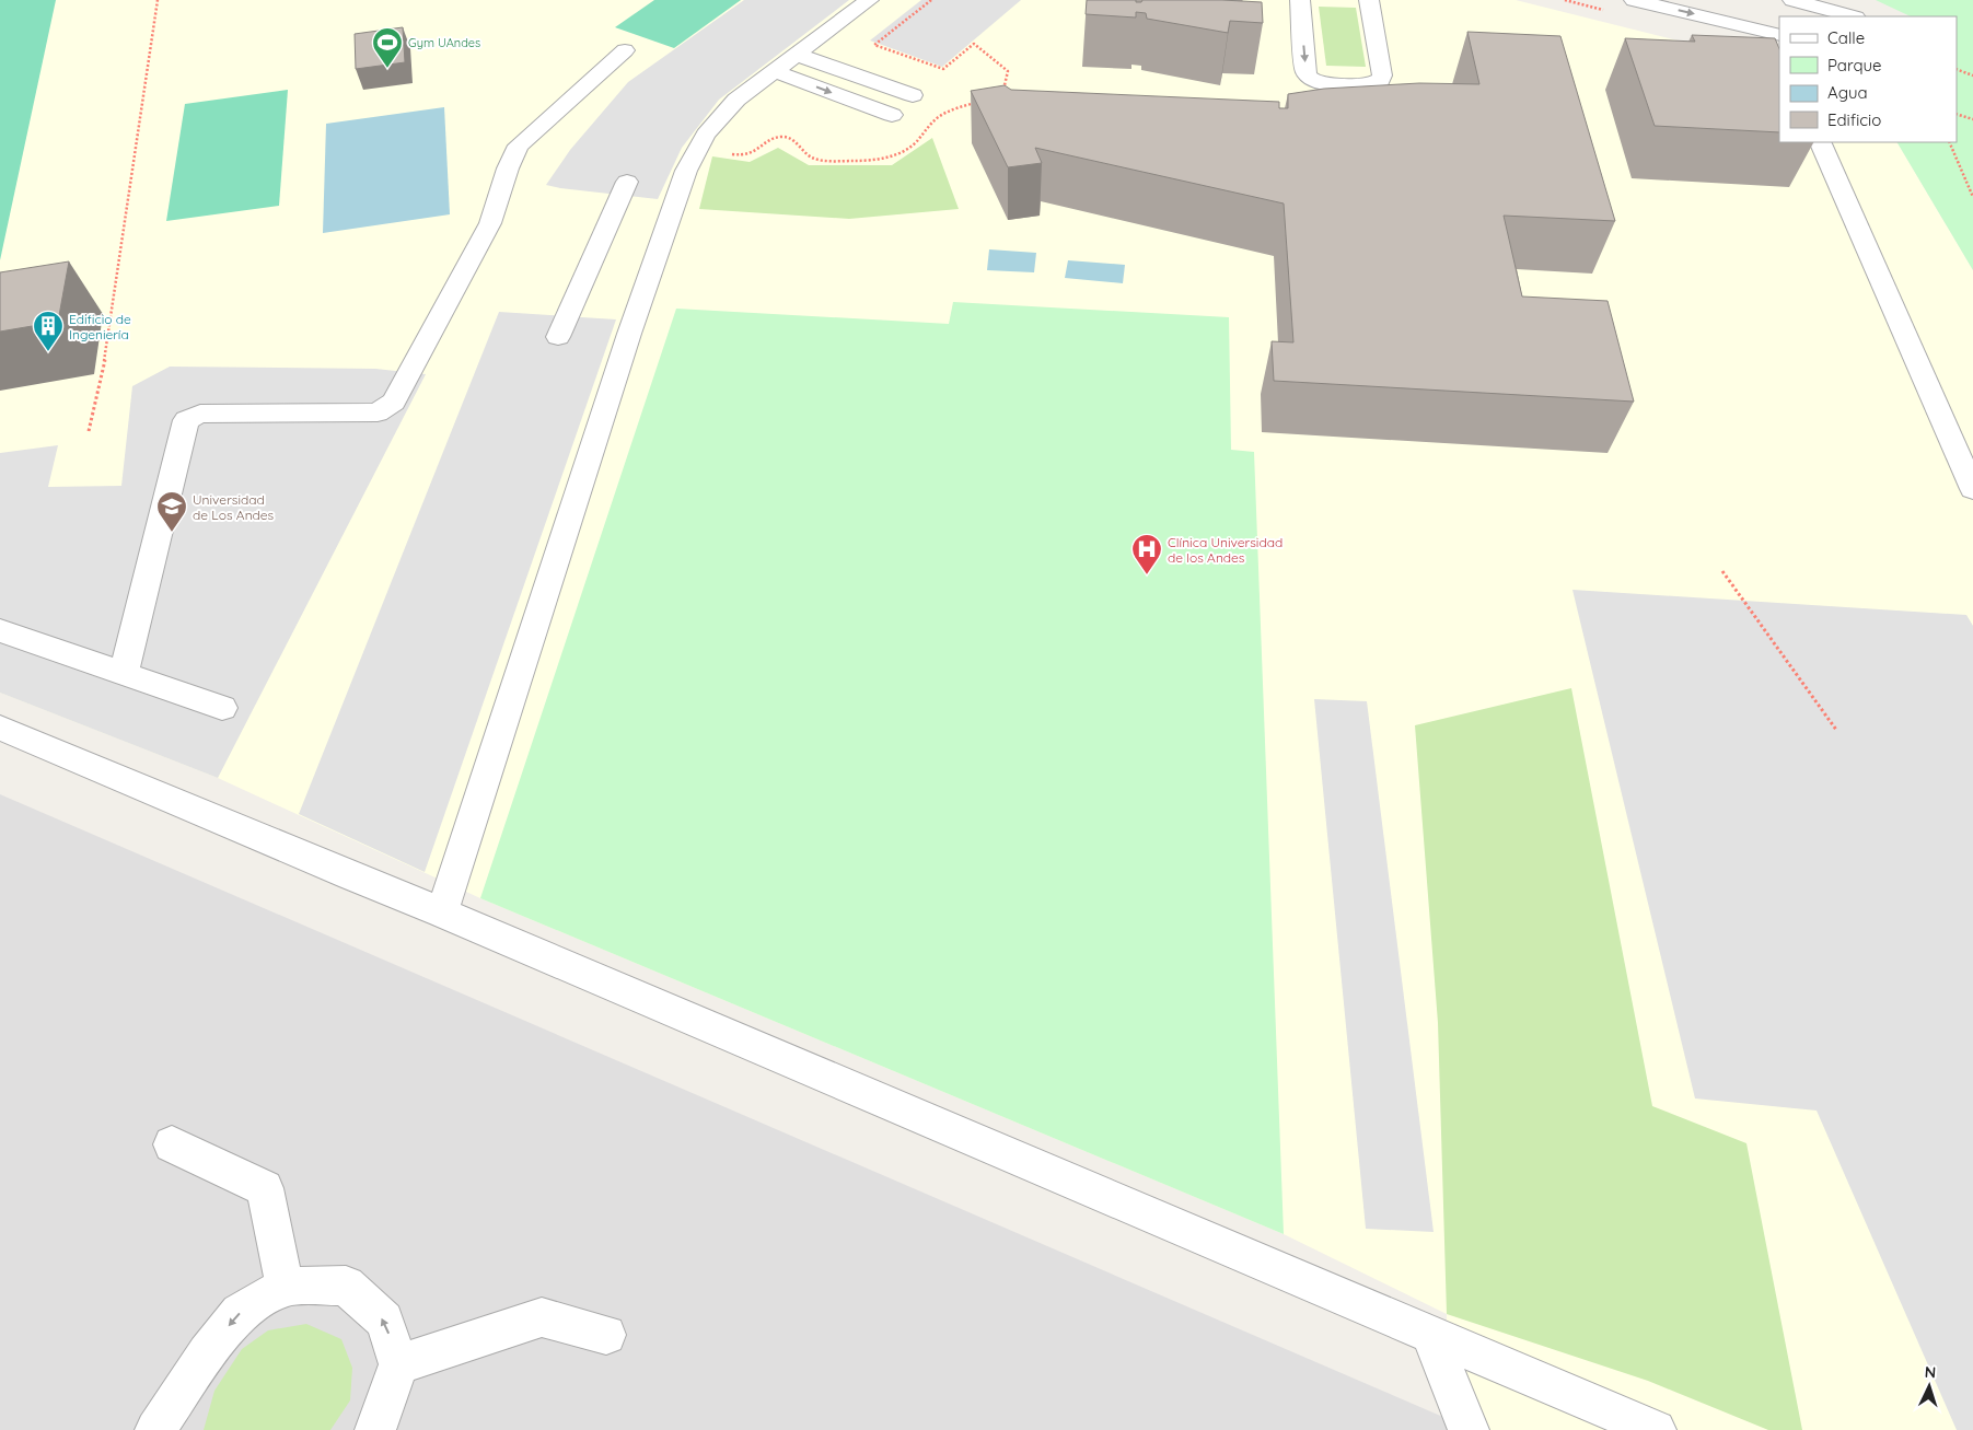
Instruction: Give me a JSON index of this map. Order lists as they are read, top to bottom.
{
  "places": {
    "sports": ["Gym UAndes"],
    "building": ["Edificio de Ingeniería"],
    "school or university": ["Universidad de Los Andes"],
    "hospital": ["Clínica Universidad de los Andes"]
  },
  "legend": [
    "Calle",
    "Parque",
    "Agua",
    "Edificio"
  ],
  "north": "top"
}
